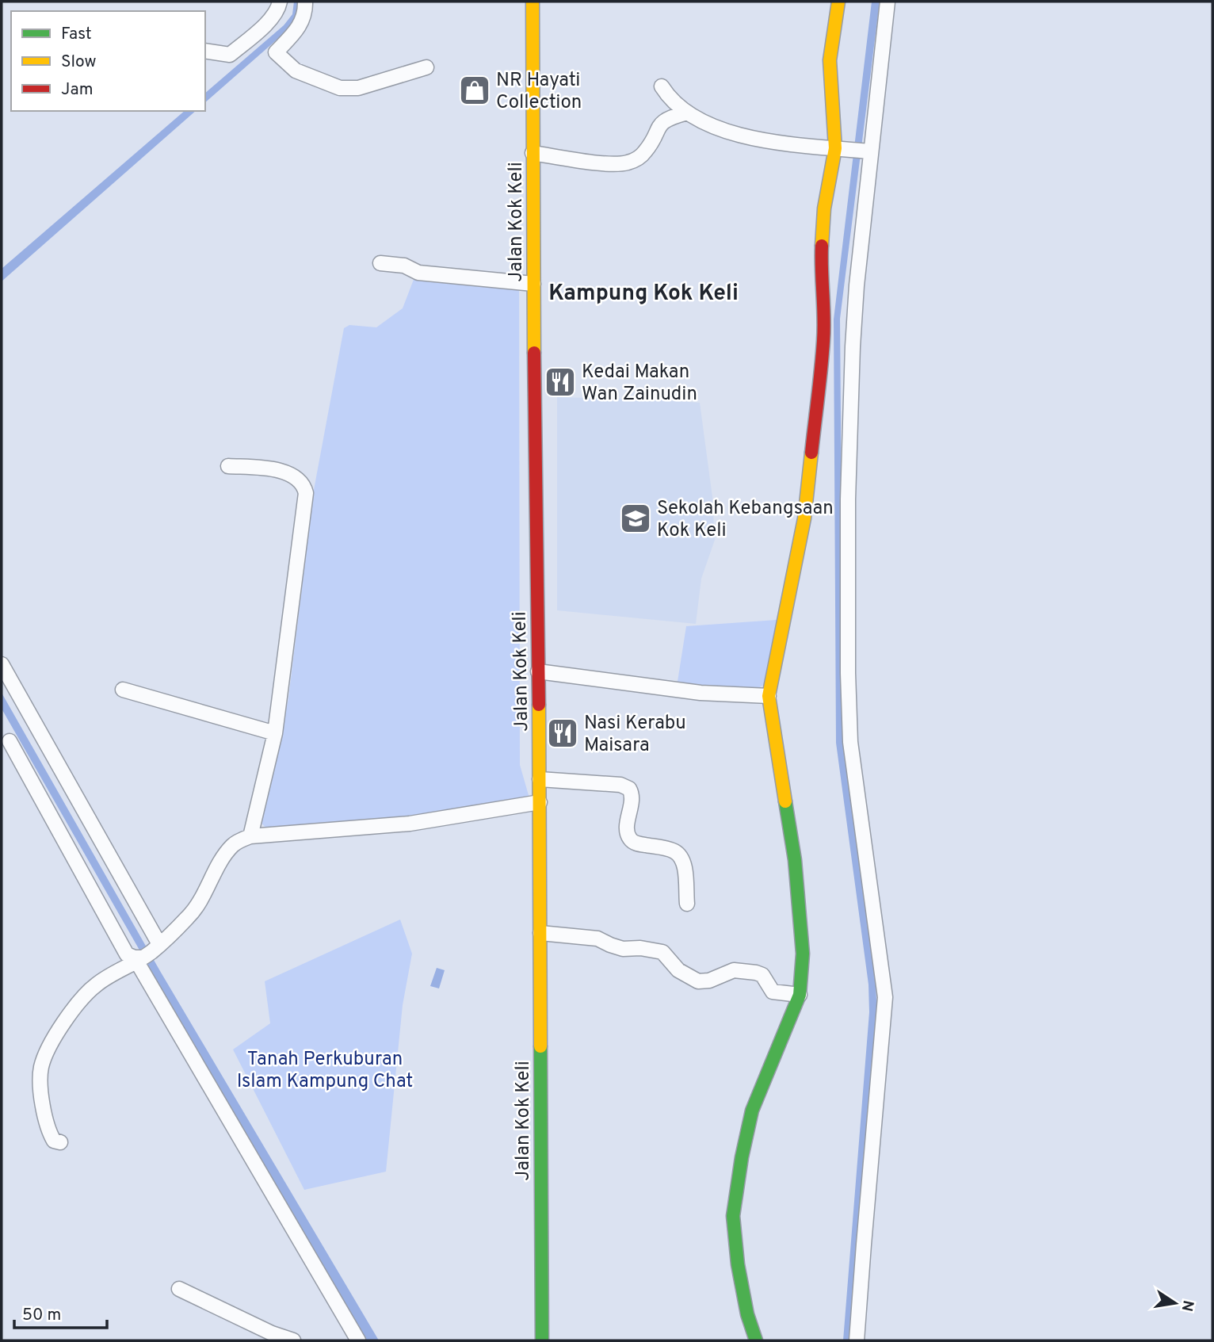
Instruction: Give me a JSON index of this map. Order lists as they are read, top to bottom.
{
  "streets": {
    "street": ["Jalan Kok Keli"]
  },
  "districts": ["Kampung Kok Keli"],
  "parks": ["Tanah Perkuburan Islam Kampung Chat"],
  "places": {
    "shop": ["NR Hayati Collection"],
    "restaurant": ["Kedai Makan Wan Zainudin", "Nasi Kerabu Maisara"],
    "school or university": ["Sekolah Kebangsaan Kok Keli"]
  },
  "legend": ["Fast", "Slow", "Jam"],
  "scale_bar": "50 m",
  "north": "right"
}
